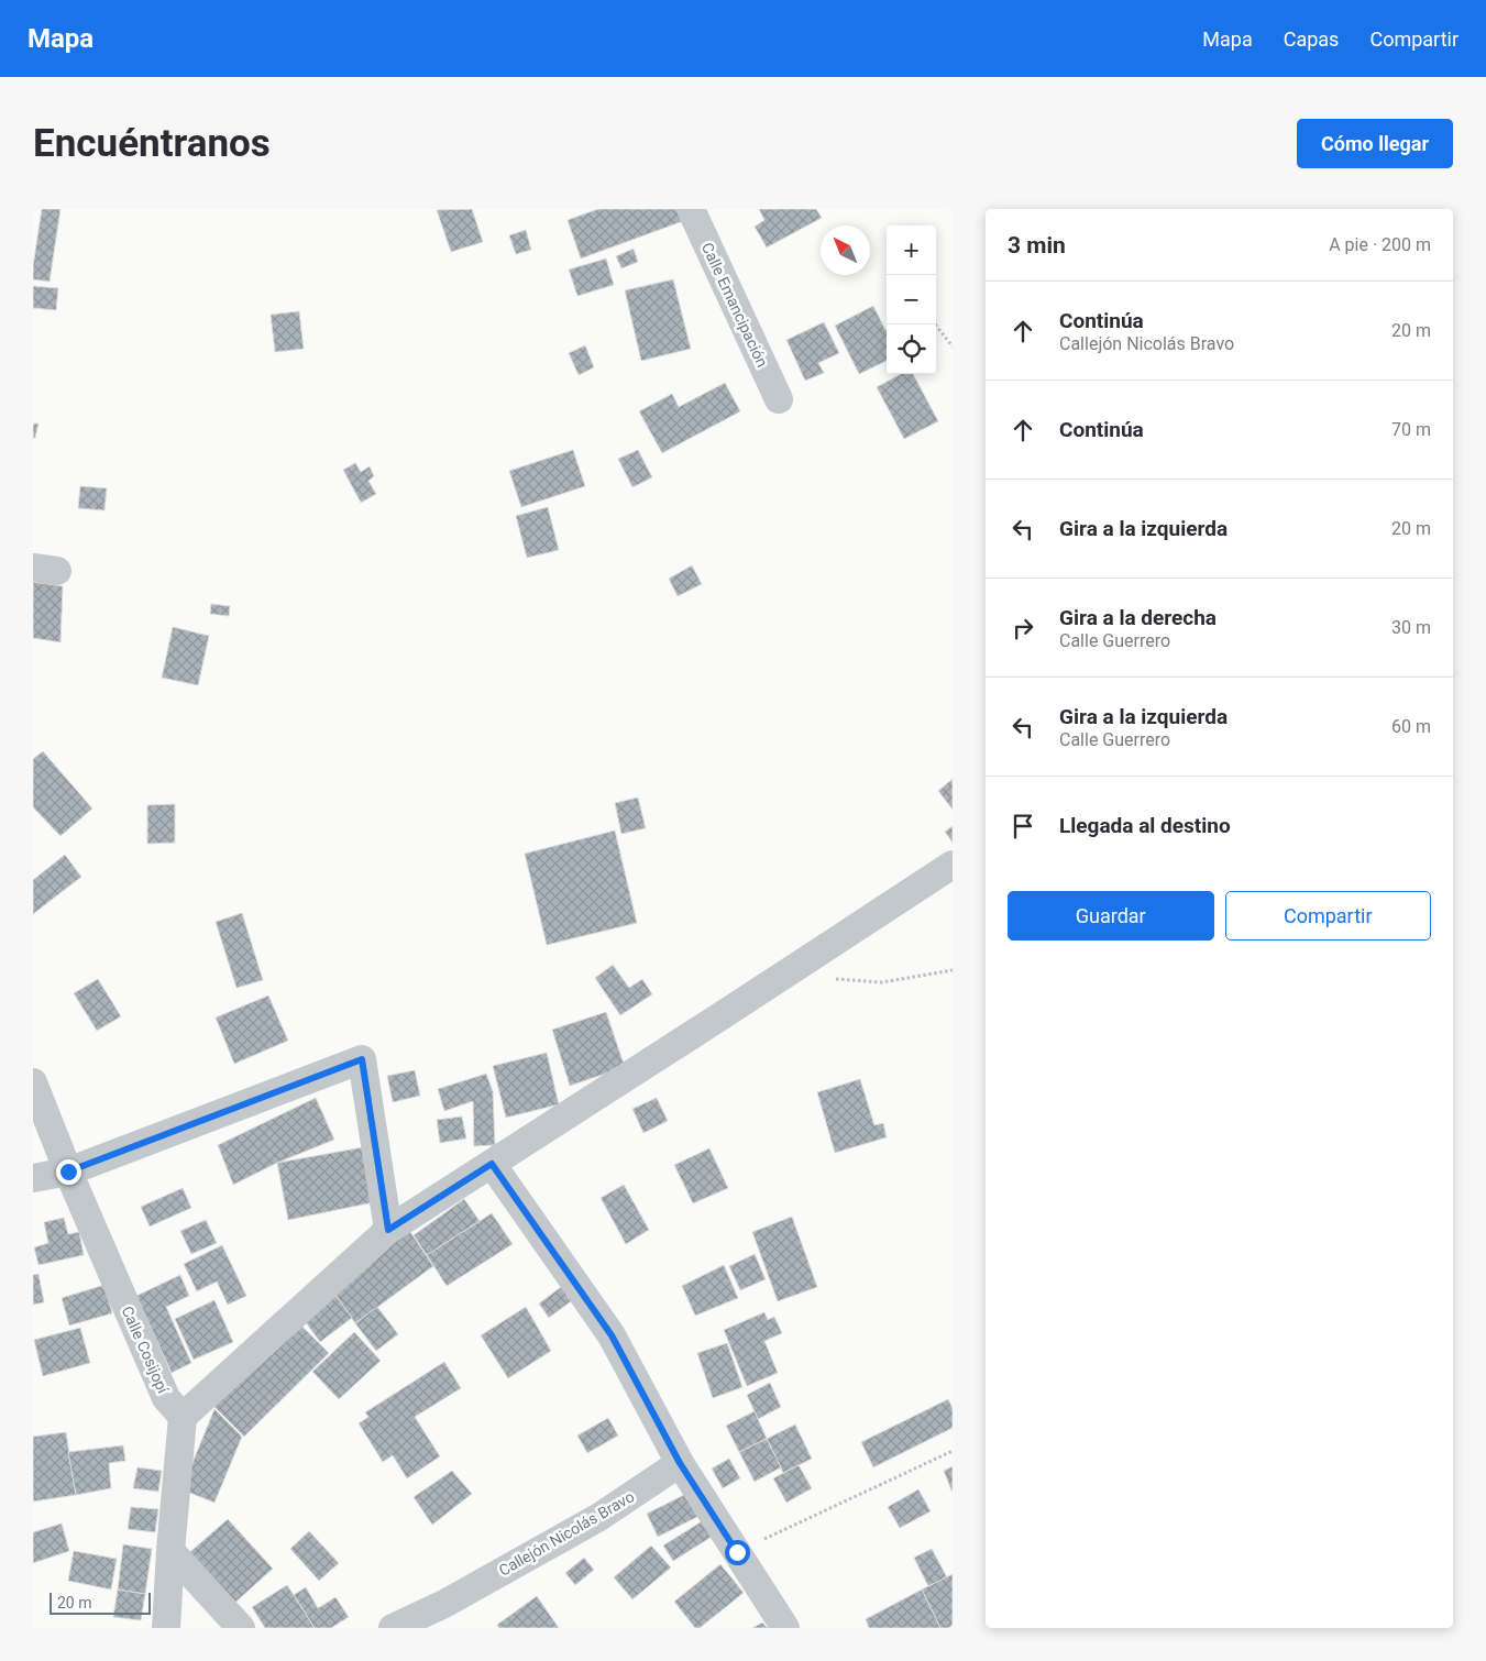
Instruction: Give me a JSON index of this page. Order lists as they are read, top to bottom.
{
  "streets": {
    "street": ["Calle Emancipación", "Calle Cosijopí", "Callejón Nicolás Bravo"]
  },
  "scale_bar": "20 m",
  "north": "top left",
  "page": {
    "header": "Mapa",
    "nav": ["Mapa", "Capas", "Compartir"],
    "buttons": [
      "Cómo llegar",
      ["Guardar", "Compartir"]
    ],
    "title": "Encuéntranos",
    "heading": ["3 min", "A pie · 200 m"],
    "map_buttons": ["+", "−"],
    "list": [
      ["Continúa", "Callejón Nicolás Bravo", "20 m"],
      ["Continúa", "70 m"],
      ["Gira a la izquierda", "20 m"],
      ["Gira a la derecha", "Calle Guerrero", "30 m"],
      ["Gira a la izquierda", "Calle Guerrero", "60 m"],
      "Llegada al destino"
    ],
    "scale": "20 m"
  }
}
